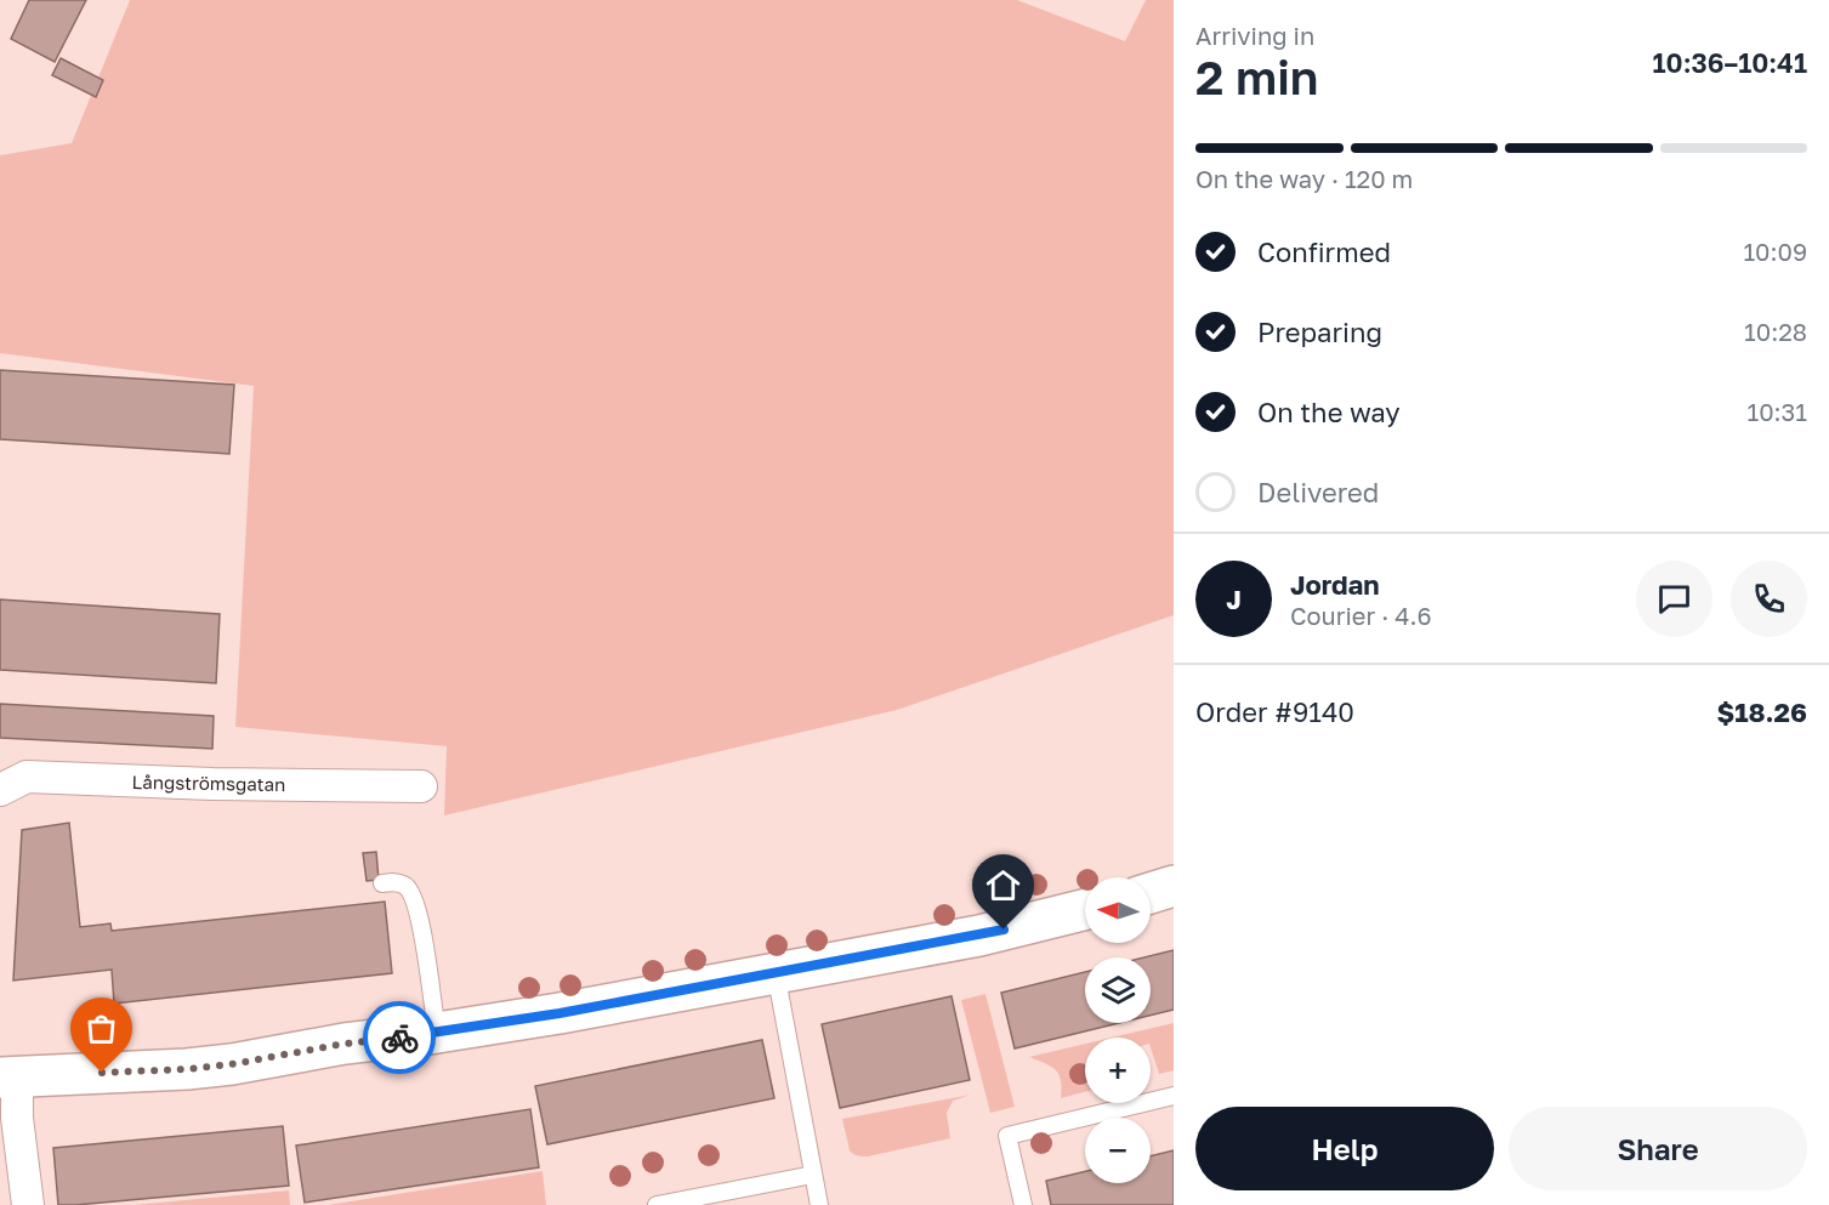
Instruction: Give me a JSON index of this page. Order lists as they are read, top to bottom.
{
  "streets": {
    "street": ["Långströmsgatan"]
  },
  "north": "left",
  "page": {
    "heading": ["2 min", "Arriving in", "10:36–10:41"],
    "panel": [
      "Jordan",
      "Courier · 4.6",
      "Order #9140",
      "$18.26"
    ],
    "bar": "On the way · 120 m",
    "list": [
      ["Confirmed", "10:09"],
      ["Preparing", "10:28"],
      ["On the way", "10:31"],
      "Delivered"
    ],
    "round": "J",
    "map_buttons": ["+", "−"],
    "buttons": ["Help", "Share"]
  }
}
